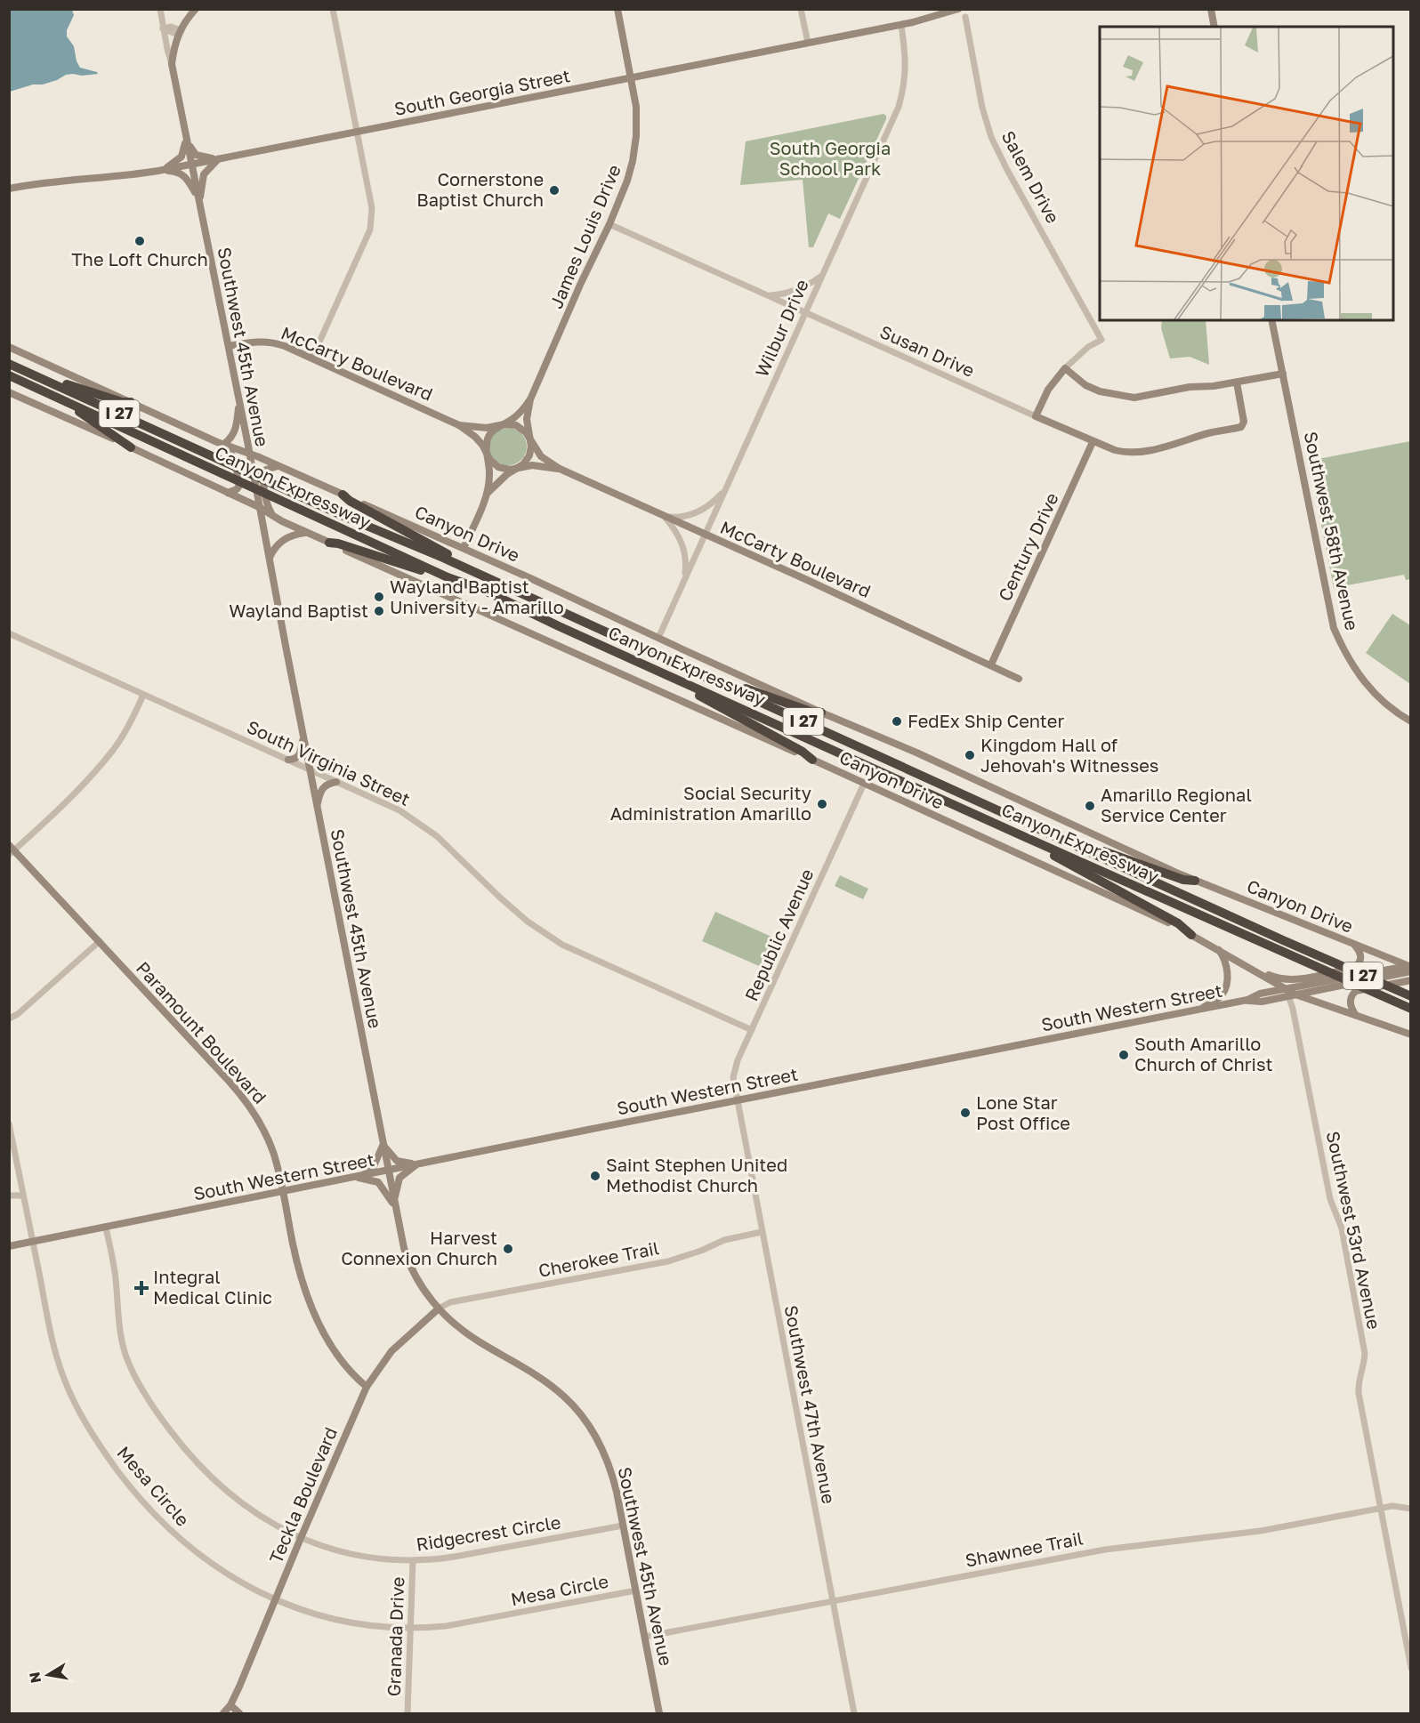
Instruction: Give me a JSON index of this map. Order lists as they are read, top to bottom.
{
  "streets": {
    "highway": ["I 27", "Canyon Expressway"],
    "main road": [
      "South Georgia Street",
      "James Louis Drive",
      "Southwest 45th Avenue",
      "Susan Drive",
      "McCarty Boulevard",
      "Southwest 58th Avenue",
      "Canyon Drive",
      "Century Drive",
      "South Western Street",
      "Paramount Boulevard",
      "Teckla Boulevard"
    ],
    "street": [
      "Salem Drive",
      "Wilbur Drive",
      "South Virginia Street",
      "Republic Avenue",
      "Southwest 53rd Avenue",
      "Cherokee Trail",
      "Southwest 47th Avenue",
      "Mesa Circle",
      "Ridgecrest Circle",
      "Shawnee Trail",
      "Granada Drive"
    ]
  },
  "crossings": [
    ["South Georgia Street", "James Louis Drive"],
    ["South Georgia Street", "Wilbur Drive"],
    ["South Georgia Street", "Southwest 45th Avenue"],
    ["James Louis Drive", "Susan Drive"],
    ["James Louis Drive", "McCarty Boulevard"],
    ["James Louis Drive", "Canyon Drive"],
    ["Wilbur Drive", "Susan Drive"],
    ["Wilbur Drive", "McCarty Boulevard"],
    ["Wilbur Drive", "Canyon Drive"],
    ["Southwest 45th Avenue", "McCarty Boulevard"],
    ["Southwest 45th Avenue", "Canyon Drive"],
    ["Southwest 45th Avenue", "South Virginia Street"],
    ["Southwest 45th Avenue", "South Western Street"],
    ["Southwest 45th Avenue", "Cherokee Trail"],
    ["Southwest 45th Avenue", "Mesa Circle"],
    ["Southwest 45th Avenue", "Teckla Boulevard"],
    ["Southwest 45th Avenue", "Ridgecrest Circle"],
    ["Southwest 45th Avenue", "Shawnee Trail"],
    ["Susan Drive", "Century Drive"],
    ["McCarty Boulevard", "Century Drive"],
    ["I 27", "Canyon Expressway"],
    ["Canyon Drive", "Republic Avenue"],
    ["Canyon Drive", "South Western Street"],
    ["Canyon Drive", "Southwest 53rd Avenue"],
    ["South Virginia Street", "Republic Avenue"],
    ["Republic Avenue", "South Western Street"],
    ["Republic Avenue", "Southwest 47th Avenue"],
    ["South Western Street", "Paramount Boulevard"],
    ["South Western Street", "Southwest 47th Avenue"],
    ["South Western Street", "Mesa Circle"],
    ["South Western Street", "Ridgecrest Circle"],
    ["Paramount Boulevard", "Teckla Boulevard"],
    ["Southwest 53rd Avenue", "Shawnee Trail"],
    ["Cherokee Trail", "Southwest 47th Avenue"],
    ["Cherokee Trail", "Teckla Boulevard"],
    ["Southwest 47th Avenue", "Shawnee Trail"],
    ["Mesa Circle", "Teckla Boulevard"],
    ["Mesa Circle", "Granada Drive"],
    ["Teckla Boulevard", "Ridgecrest Circle"],
    ["Ridgecrest Circle", "Granada Drive"]
  ],
  "parks": ["South Georgia School Park"],
  "places": {
    "other": [
      "Cornerstone Baptist Church",
      "The Loft Church",
      "Wayland Baptist University - Amarillo",
      "Wayland Baptist",
      "FedEx Ship Center",
      "Kingdom Hall of Jehovah's Witnesses",
      "Social Security Administration Amarillo",
      "Amarillo Regional Service Center",
      "South Amarillo Church of Christ",
      "Lone Star Post Office",
      "Saint Stephen United Methodist Church",
      "Harvest Connexion Church"
    ],
    "health": ["Integral Medical Clinic"]
  },
  "north": "left"
}
